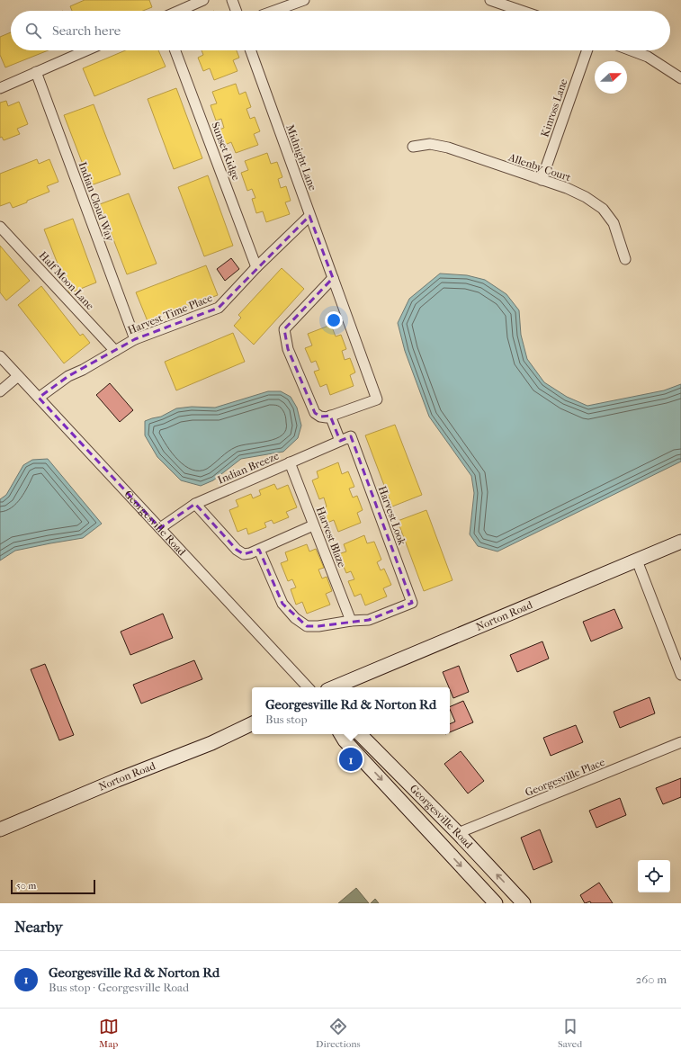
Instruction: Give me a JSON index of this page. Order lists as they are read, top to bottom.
{
  "streets": {
    "main road": ["Georgesville Road", "Norton Road"],
    "street": [
      "Kinross Lane",
      "Sunset Ridge",
      "Midnight Lane",
      "Allenby Court",
      "Indian Cloud Way",
      "Half Moon Lane",
      "Harvest Time Place",
      "Indian Breeze",
      "Harvest Look",
      "Harvest Blaze",
      "Georgesville Place"
    ]
  },
  "crossings": [
    ["Kinross Lane", "Allenby Court"],
    ["Sunset Ridge", "Harvest Time Place"],
    ["Midnight Lane", "Harvest Time Place"],
    ["Indian Cloud Way", "Harvest Time Place"],
    ["Half Moon Lane", "Harvest Time Place"],
    ["Harvest Time Place", "Georgesville Road"],
    ["Indian Breeze", "Harvest Look"],
    ["Indian Breeze", "Georgesville Road"],
    ["Indian Breeze", "Harvest Blaze"],
    ["Harvest Look", "Harvest Blaze"],
    ["Georgesville Road", "Georgesville Place"]
  ],
  "scale_bar": "50 m",
  "north": "right",
  "page": {
    "search": "Search here",
    "popup": ["Georgesville Rd & Norton Rd", "Bus stop"],
    "pins": "1",
    "scale": "50 m",
    "heading": "Nearby",
    "list": [
      {
        "mark": "1",
        "name": "Georgesville Rd & Norton Rd",
        "note": "Bus stop · Georgesville Road",
        "value": "260 m"
      }
    ],
    "nav": ["Map", "Directions", "Saved"]
  }
}
